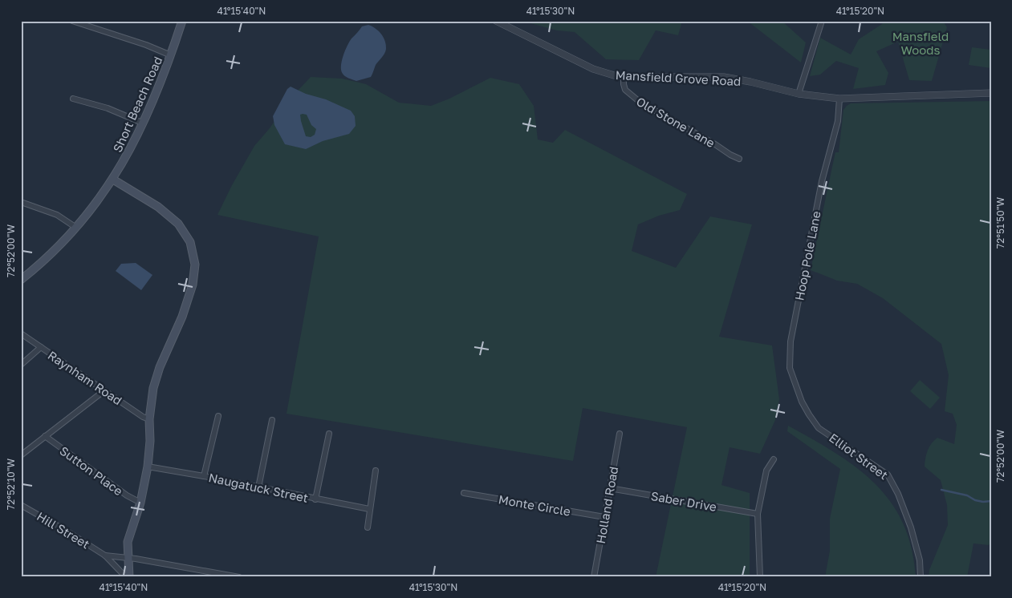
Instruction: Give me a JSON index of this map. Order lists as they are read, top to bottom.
{
  "streets": {
    "main road": ["Short Beach Road"],
    "street": [
      "Mansfield Grove Road",
      "Old Stone Lane",
      "Hoop Pole Lane",
      "Raynham Road",
      "Elliot Street",
      "Sutton Place",
      "Naugatuck Street",
      "Saber Drive",
      "Monte Circle",
      "Holland Road",
      "Hill Street"
    ]
  },
  "crossings": [
    ["Mansfield Grove Road", "Old Stone Lane"],
    ["Mansfield Grove Road", "Hoop Pole Lane"],
    ["Hoop Pole Lane", "Elliot Street"],
    ["Saber Drive", "Holland Road"],
    ["Monte Circle", "Holland Road"]
  ],
  "parks": ["Mansfield Woods"],
  "coordinates": [
    "41°15'40\"N",
    "41°15'30\"N",
    "41°15'20\"N",
    "72°51'50\"W",
    "72°52'00\"W",
    "72°52'10\"W"
  ]
}
